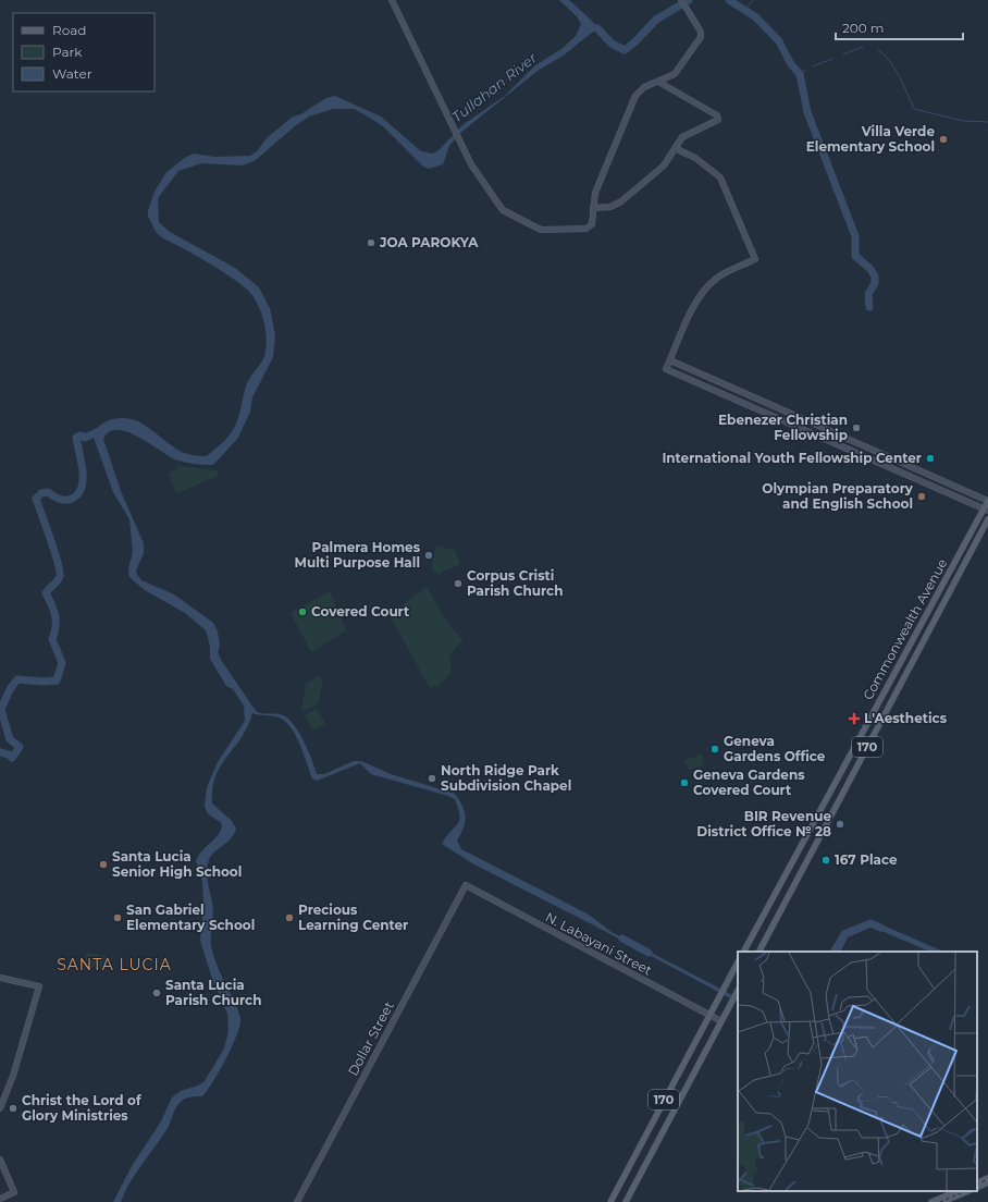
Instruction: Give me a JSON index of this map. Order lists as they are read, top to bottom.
{
  "streets": {
    "main road": ["Commonwealth Avenue", "170"],
    "street": ["N. Labayani Street", "Dollar Street"]
  },
  "crossings": [
    ["170", "N. Labayani Street"],
    ["N. Labayani Street", "Dollar Street"]
  ],
  "districts": ["SANTA LUCIA"],
  "water": ["Tullahan River"],
  "places": {
    "other": [
      "Villa Verde Elementary School",
      "JOA PAROKYA",
      "Ebenezer Christian Fellowship",
      "International Youth Fellowship Center",
      "Olympian Preparatory and English School",
      "Palmera Homes Multi Purpose Hall",
      "Corpus Cristi Parish Church",
      "Covered Court",
      "Geneva Gardens Office",
      "North Ridge Park Subdivision Chapel",
      "Geneva Gardens Covered Court",
      "BIR Revenue District Office № 28",
      "167 Place",
      "Santa Lucia Senior High School",
      "San Gabriel Elementary School",
      "Precious Learning Center",
      "Santa Lucia Parish Church",
      "Christ the Lord of Glory Ministries"
    ],
    "health": ["L'Aesthetics"]
  },
  "legend": ["Road", "Park", "Water"],
  "scale_bar": "200 m"
}
